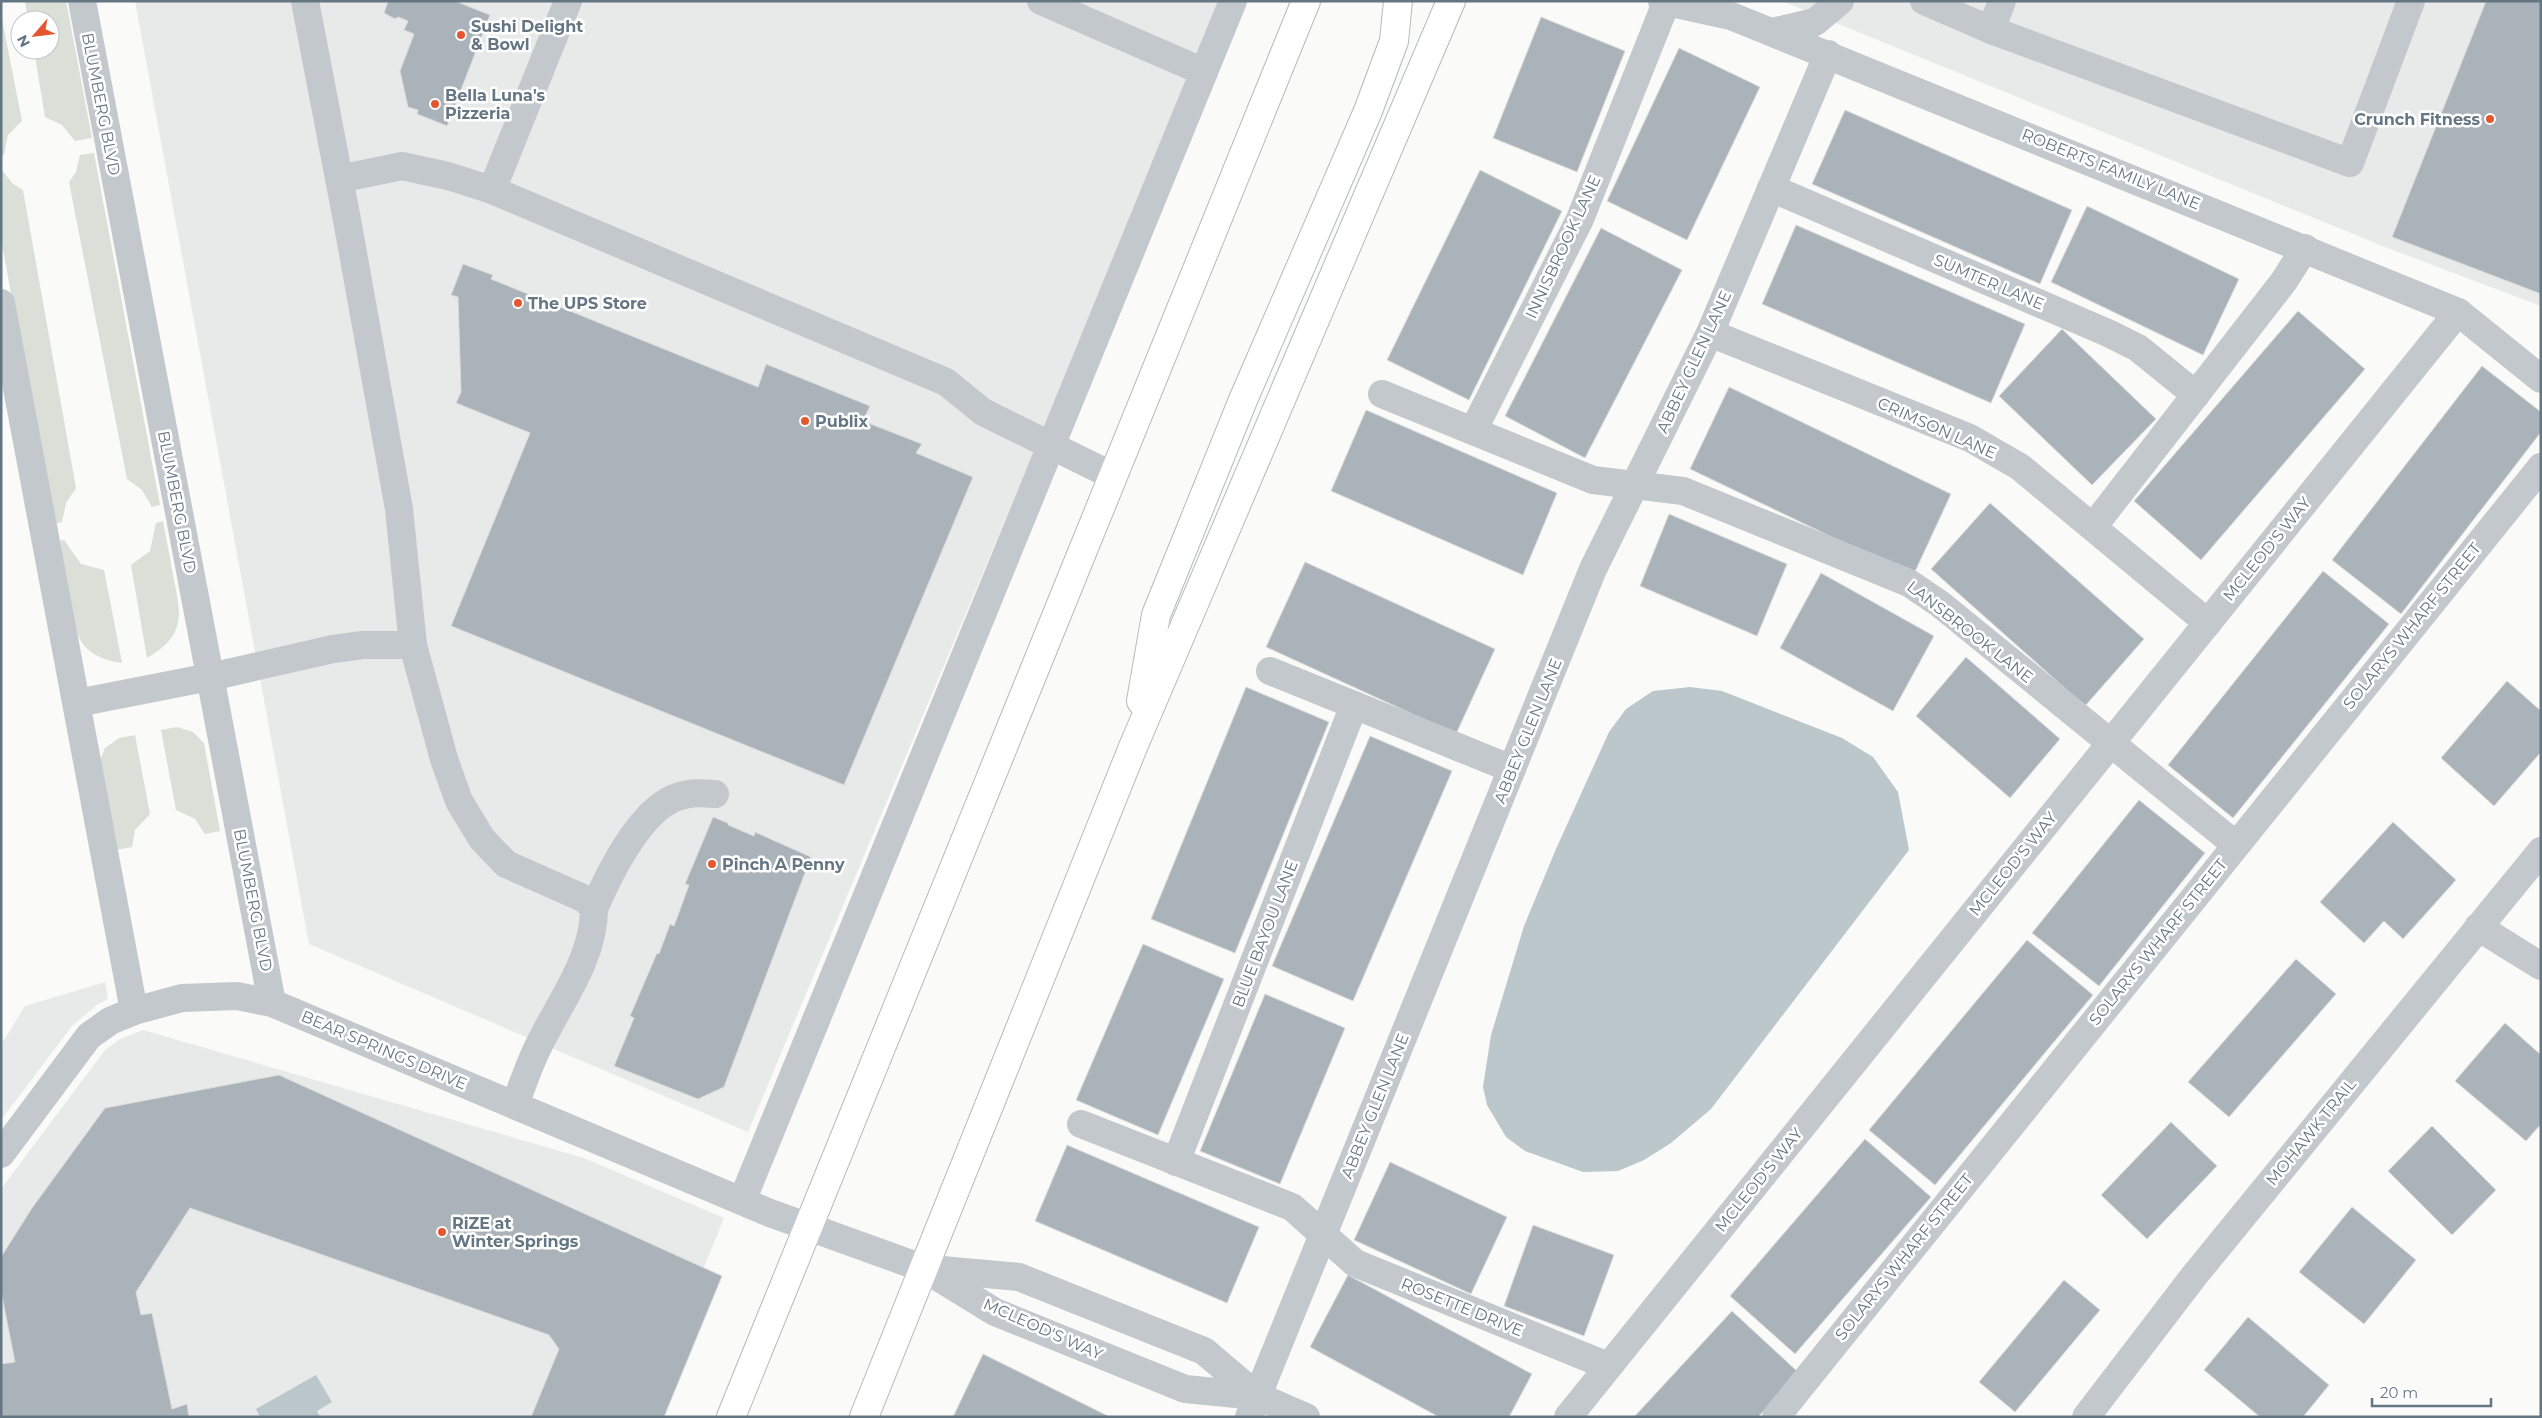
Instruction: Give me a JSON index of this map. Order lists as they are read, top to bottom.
{
  "streets": {
    "street": [
      "BLUMBERG BLVD",
      "ROBERTS FAMILY LANE",
      "INNISBROOK LANE",
      "SUMTER LANE",
      "ABBEY GLEN LANE",
      "CRIMSON LANE",
      "MCLEOD'S WAY",
      "SOLARYS WHARF STREET",
      "LANSBROOK LANE",
      "BLUE BAYOU LANE",
      "BEAR SPRINGS DRIVE",
      "MOHAWK TRAIL",
      "ROSETTE DRIVE"
    ]
  },
  "crossings": [
    ["BLUMBERG BLVD", "BEAR SPRINGS DRIVE"],
    ["ROBERTS FAMILY LANE", "INNISBROOK LANE"],
    ["ROBERTS FAMILY LANE", "ABBEY GLEN LANE"],
    ["ROBERTS FAMILY LANE", "MCLEOD'S WAY"],
    ["SUMTER LANE", "ABBEY GLEN LANE"],
    ["ABBEY GLEN LANE", "CRIMSON LANE"],
    ["ABBEY GLEN LANE", "MCLEOD'S WAY"],
    ["ABBEY GLEN LANE", "LANSBROOK LANE"],
    ["ABBEY GLEN LANE", "ROSETTE DRIVE"],
    ["CRIMSON LANE", "MCLEOD'S WAY"],
    ["MCLEOD'S WAY", "LANSBROOK LANE"],
    ["MCLEOD'S WAY", "BEAR SPRINGS DRIVE"],
    ["MCLEOD'S WAY", "ROSETTE DRIVE"],
    ["SOLARYS WHARF STREET", "LANSBROOK LANE"]
  ],
  "places": [
    "Sushi Delight & Bowl",
    "Bella Luna's Pizzeria",
    "Crunch Fitness",
    "The UPS Store",
    "Publix",
    "Pinch A Penny",
    "RiZE at Winter Springs"
  ],
  "scale_bar": "20 m",
  "north": "bottom left"
}
